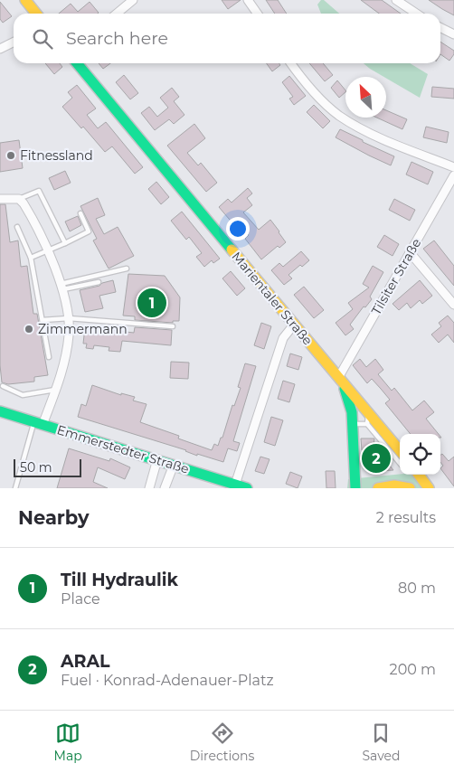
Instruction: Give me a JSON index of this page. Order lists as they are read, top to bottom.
{
  "streets": {
    "main road": ["Marientaler Straße", "Emmerstedter Straße"],
    "street": ["Tilsiter Straße"]
  },
  "crossings": [
    ["Tilsiter Straße", "Marientaler Straße"]
  ],
  "places": ["Fitnessland", "Zimmermann"],
  "scale_bar": "50 m",
  "north": "top left",
  "page": {
    "search": "Search here",
    "pins": ["1", "2"],
    "scale": "50 m",
    "heading": ["Nearby", "2 results"],
    "list": [
      {
        "mark": "1",
        "name": "Till Hydraulik",
        "note": "Place",
        "value": "80 m"
      },
      {
        "mark": "2",
        "name": "ARAL",
        "note": "Fuel · Konrad-Adenauer-Platz",
        "value": "200 m"
      }
    ],
    "nav": ["Map", "Directions", "Saved"]
  }
}
